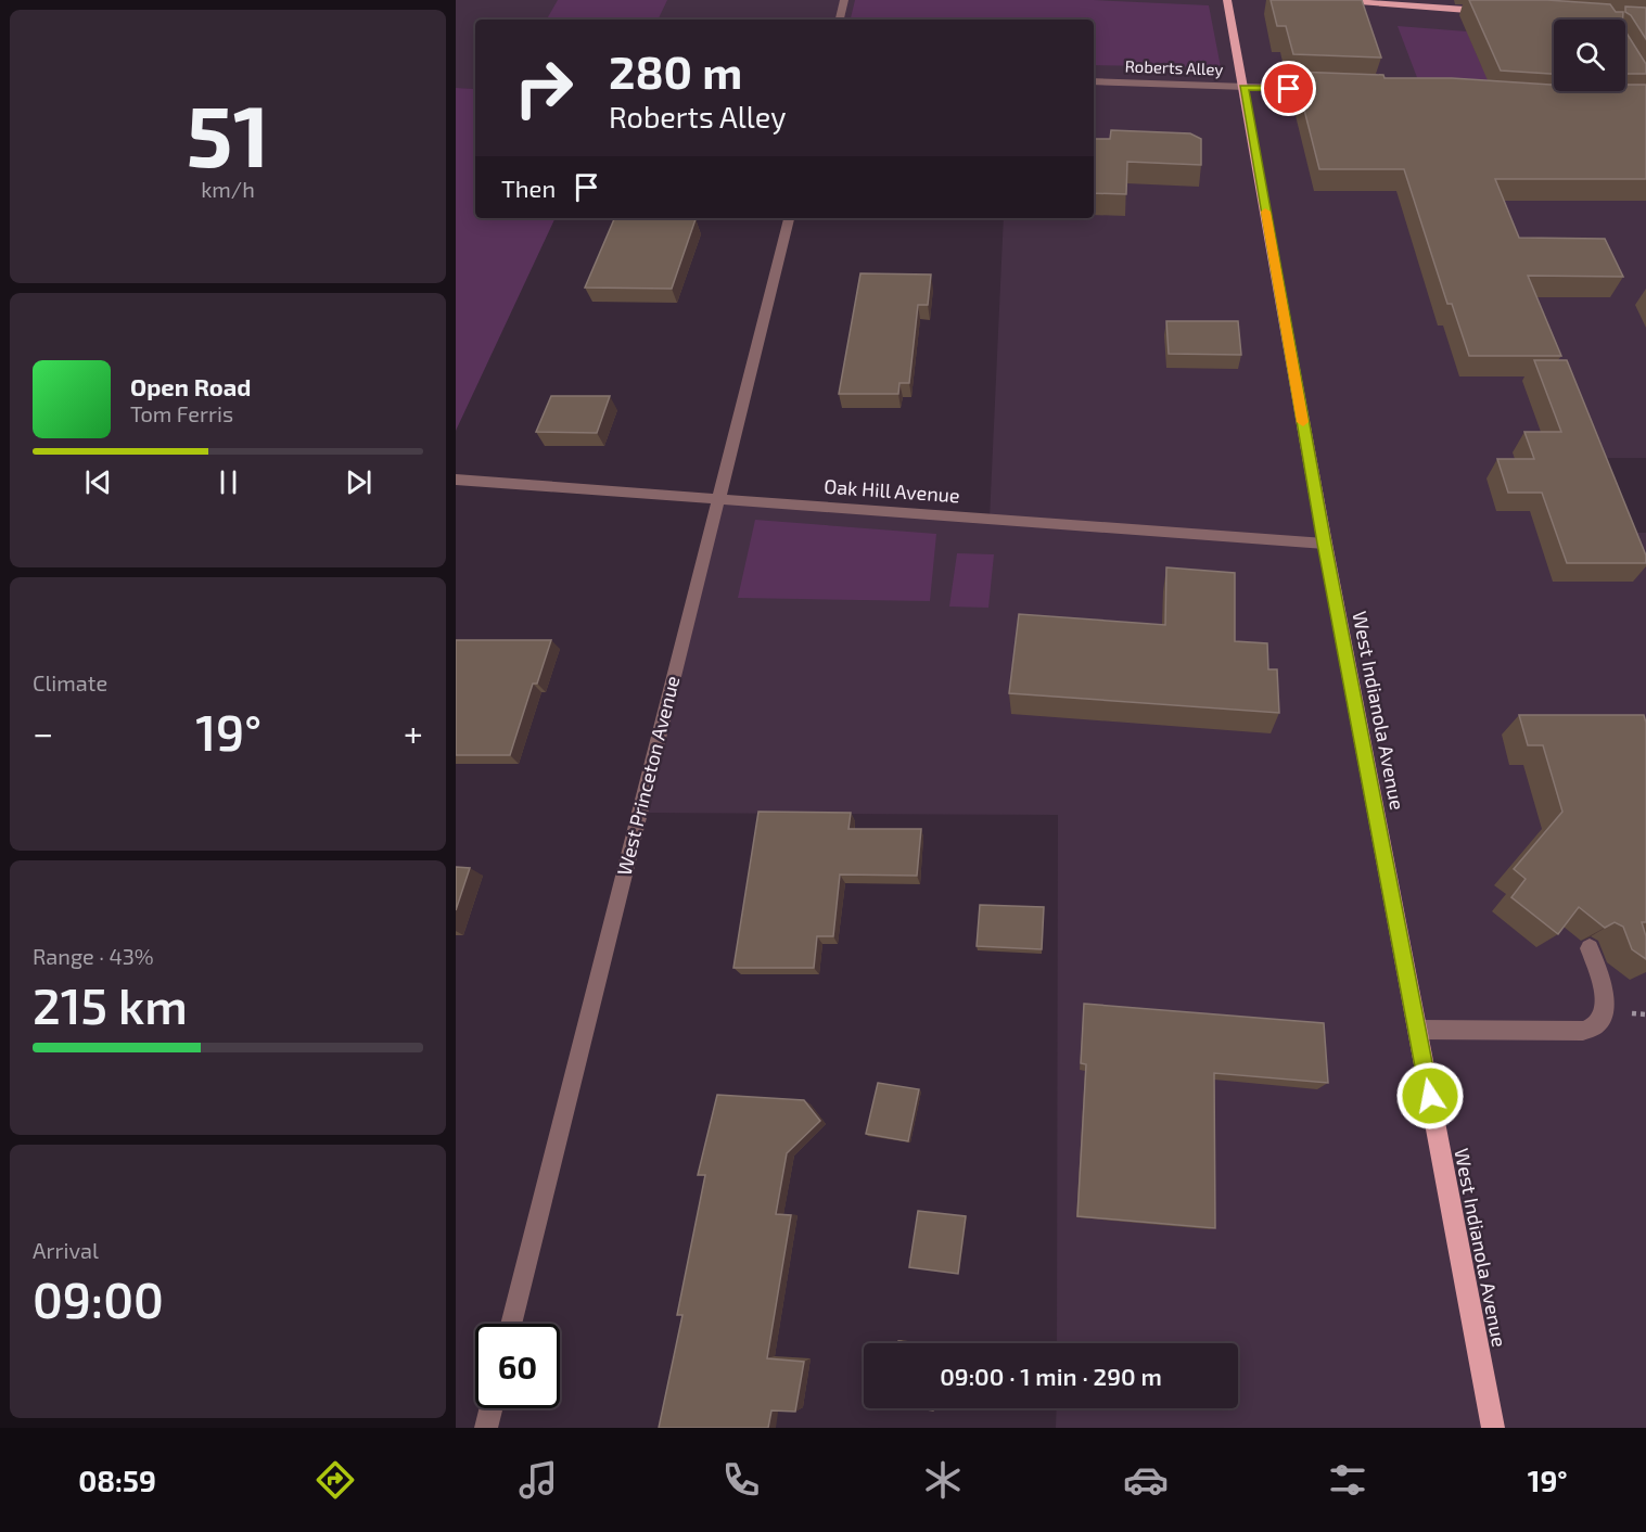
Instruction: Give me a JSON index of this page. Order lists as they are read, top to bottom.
{
  "streets": {
    "main road": ["West Indianola Avenue"],
    "street": ["Roberts Alley", "Oak Hill Avenue", "West Princeton Avenue"]
  },
  "crossings": [
    ["Roberts Alley", "West Indianola Avenue"],
    ["Oak Hill Avenue", "West Indianola Avenue"],
    ["Oak Hill Avenue", "West Princeton Avenue"]
  ],
  "page": {
    "tile": [
      ["51", "km/h"],
      "Climate",
      ["Range · 43%", "215 km"],
      ["Arrival", "09:00"]
    ],
    "turn": ["280 m", "Roberts Alley"],
    "then": "Then",
    "song": ["Open Road", "Tom Ferris"],
    "heat": ["−", "19°", "+"],
    "limit": "60",
    "trip": "09:00 · 1 min · 290 m",
    "tabs": ["08:59", "19°"]
  }
}
